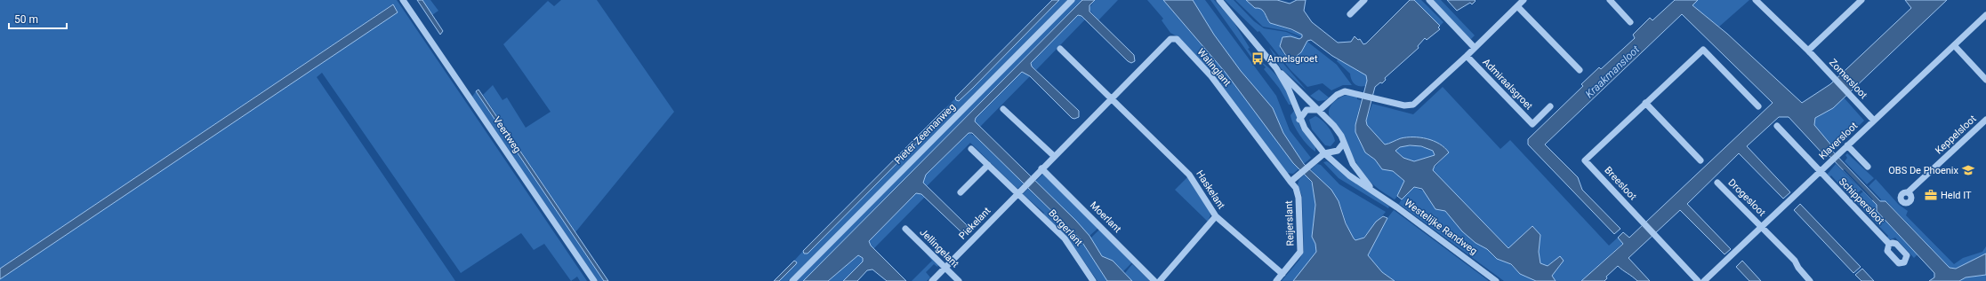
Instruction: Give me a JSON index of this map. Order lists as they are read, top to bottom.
{
  "streets": {
    "street": [
      "Walinglant",
      "Zomersloot",
      "Admiraalsgroet",
      "Pieter Zeemanweg",
      "Veertweg",
      "Keppelsloot",
      "Klaversloot",
      "Breesloot",
      "Haskelant",
      "Drogesloot",
      "Schippersloot",
      "Moerlant",
      "Piekelant",
      "Reijerslant",
      "Westelijke Randweg",
      "Borgerlant",
      "Jellingelant"
    ]
  },
  "crossings": [
    ["Walinglant", "Haskelant"],
    ["Walinglant", "Moerlant"],
    ["Walinglant", "Piekelant"],
    ["Walinglant", "Reijerslant"],
    ["Walinglant", "Borgerlant"],
    ["Zomersloot", "Klaversloot"],
    ["Klaversloot", "Drogesloot"],
    ["Klaversloot", "Schippersloot"],
    ["Haskelant", "Reijerslant"],
    ["Piekelant", "Borgerlant"],
    ["Piekelant", "Jellingelant"]
  ],
  "water": ["Kraakmansloot"],
  "places": {
    "bus stop": ["Amelsgroet"],
    "school or university": ["OBS De Phoenix"],
    "office": ["Held IT"]
  },
  "scale_bar": "50 m"
}
